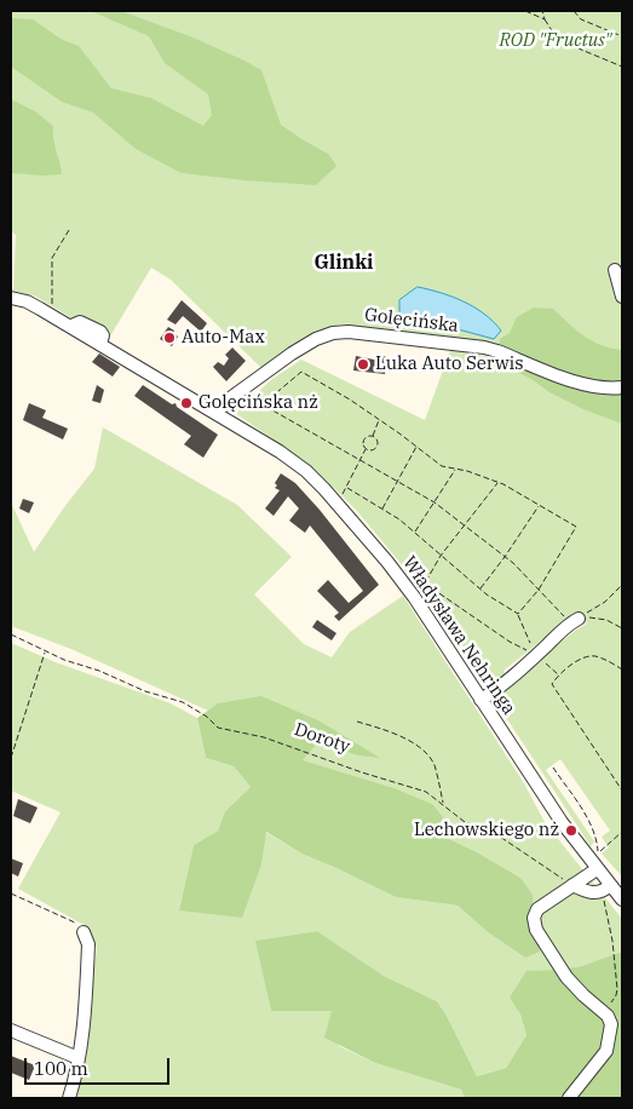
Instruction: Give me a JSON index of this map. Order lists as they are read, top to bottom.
{
  "streets": {
    "street": ["Golęcińska", "Władysława Nehringa"],
    "path": ["Doroty"]
  },
  "crossings": [
    ["Golęcińska", "Władysława Nehringa"]
  ],
  "districts": ["Glinki"],
  "parks": ["ROD \"Fructus\""],
  "places": [
    "Auto-Max",
    "Luka Auto Serwis",
    "Golęcińska nż",
    "Lechowskiego nż"
  ],
  "scale_bar": "100 m"
}
